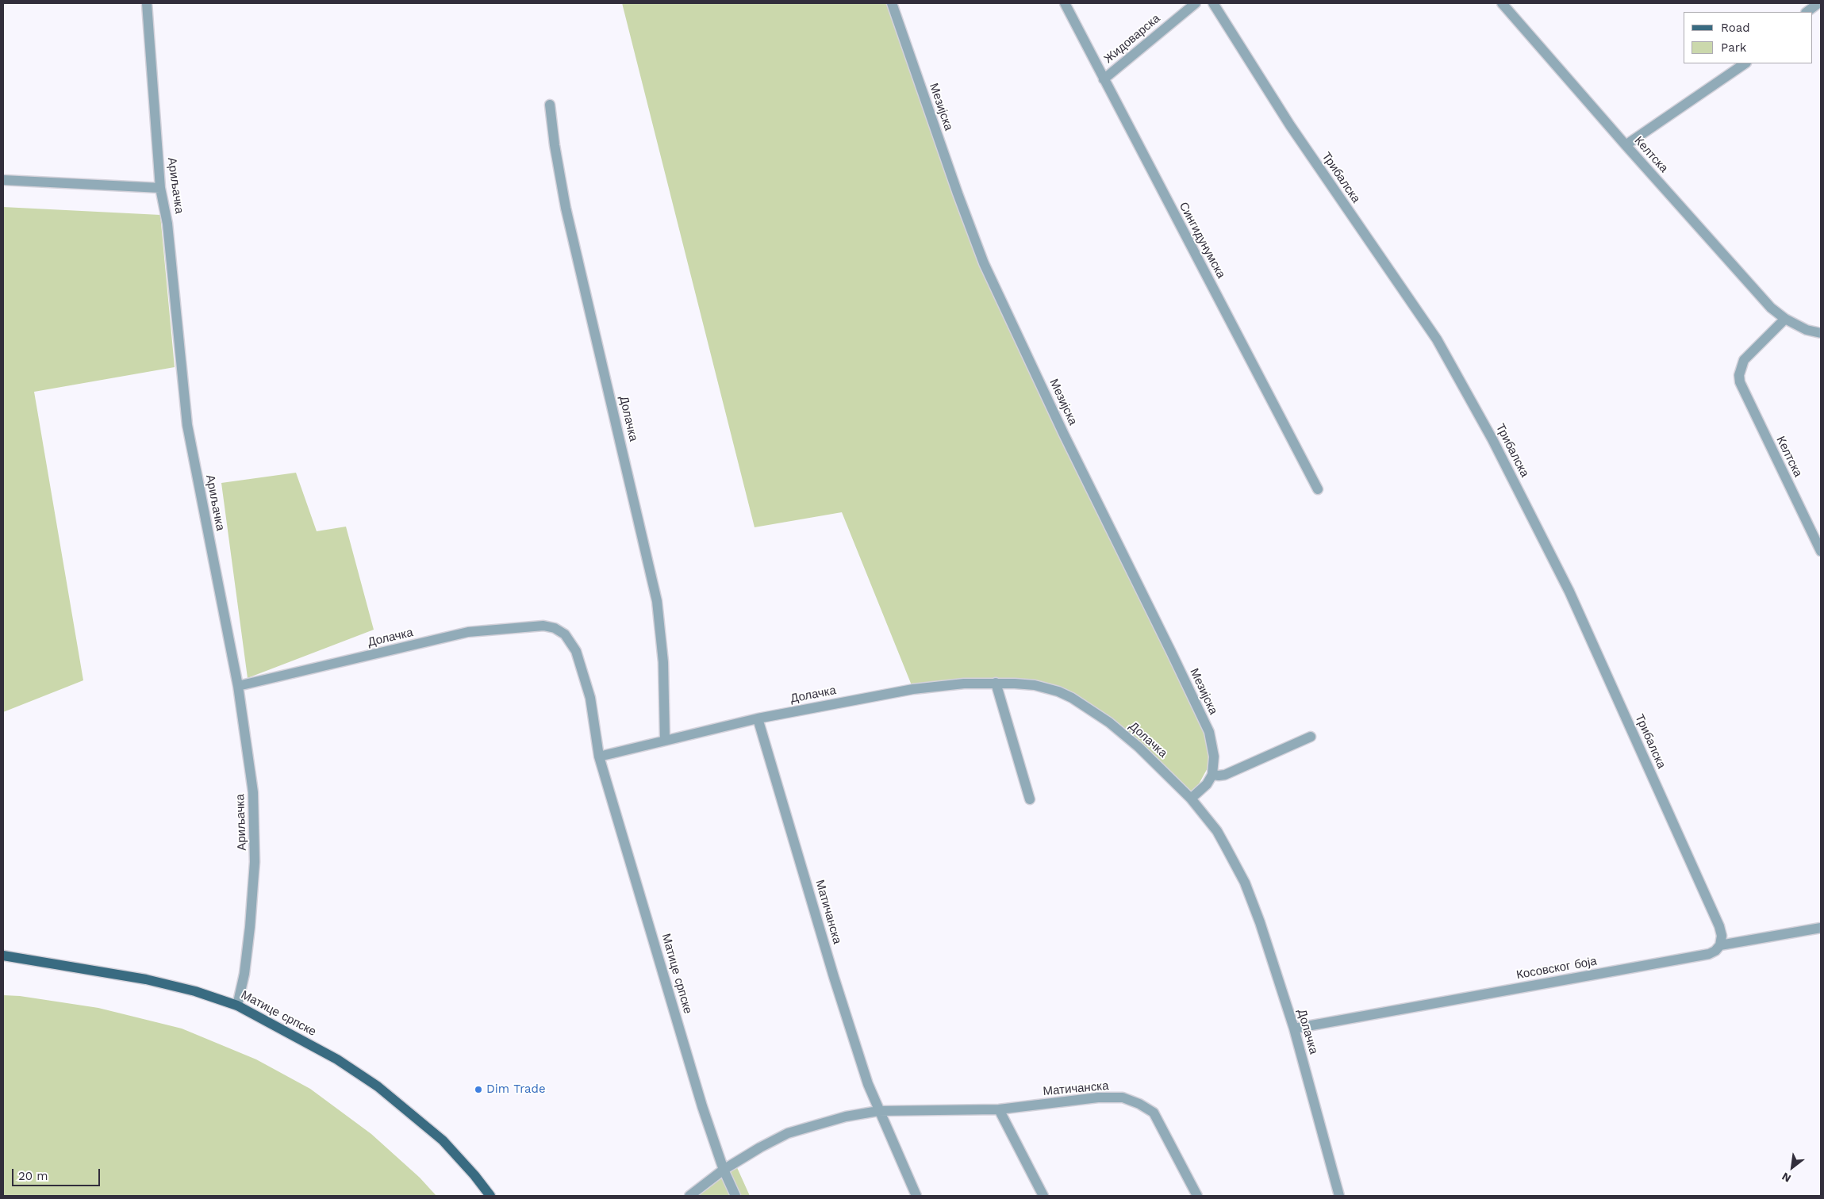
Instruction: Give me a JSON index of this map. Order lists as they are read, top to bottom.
{
  "streets": {
    "main road": ["Матице српске"],
    "street": [
      "Жидоварска",
      "Мезијска",
      "Келтска",
      "Трибалска",
      "Ариљачка",
      "Сингидунумска",
      "Долачка",
      "Матичанска",
      "Косовског боја"
    ]
  },
  "crossings": [
    ["Жидоварска", "Сингидунумска"],
    ["Трибалска", "Косовског боја"],
    ["Ариљачка", "Долачка"],
    ["Ариљачка", "Матице српске"],
    ["Долачка", "Матичанска"],
    ["Долачка", "Косовског боја"],
    ["Долачка", "Матице српске"],
    ["Матичанска", "Матице српске"]
  ],
  "places": ["Dim Trade"],
  "legend": ["Road", "Park"],
  "scale_bar": "20 m",
  "north": "bottom left"
}
